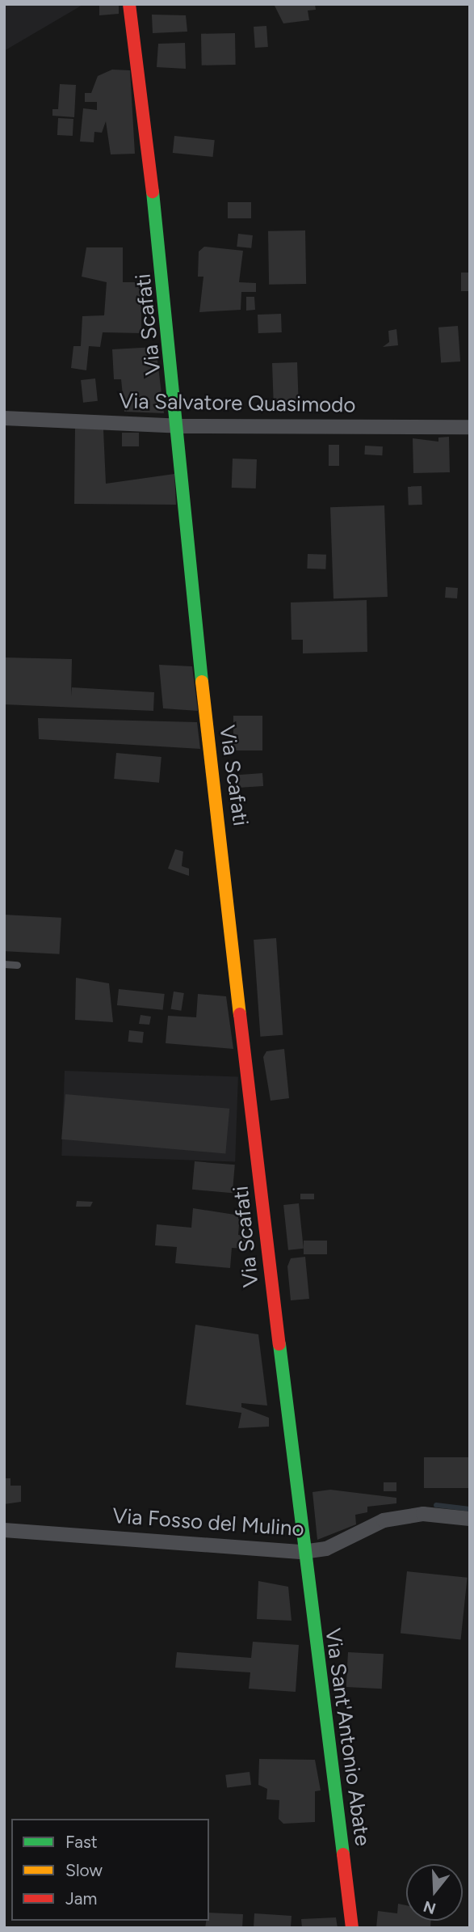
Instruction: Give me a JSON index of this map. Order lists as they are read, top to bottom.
{
  "streets": {
    "street": [
      "Via Scafati",
      "Via Salvatore Quasimodo",
      "Via Fosso del Mulino",
      "Via Sant'Antonio Abate"
    ]
  },
  "crossings": [
    ["Via Scafati", "Via Salvatore Quasimodo"],
    ["Via Scafati", "Via Fosso del Mulino"],
    ["Via Scafati", "Via Sant'Antonio Abate"],
    ["Via Fosso del Mulino", "Via Sant'Antonio Abate"]
  ],
  "legend": ["Fast", "Slow", "Jam"],
  "north": "bottom"
}
